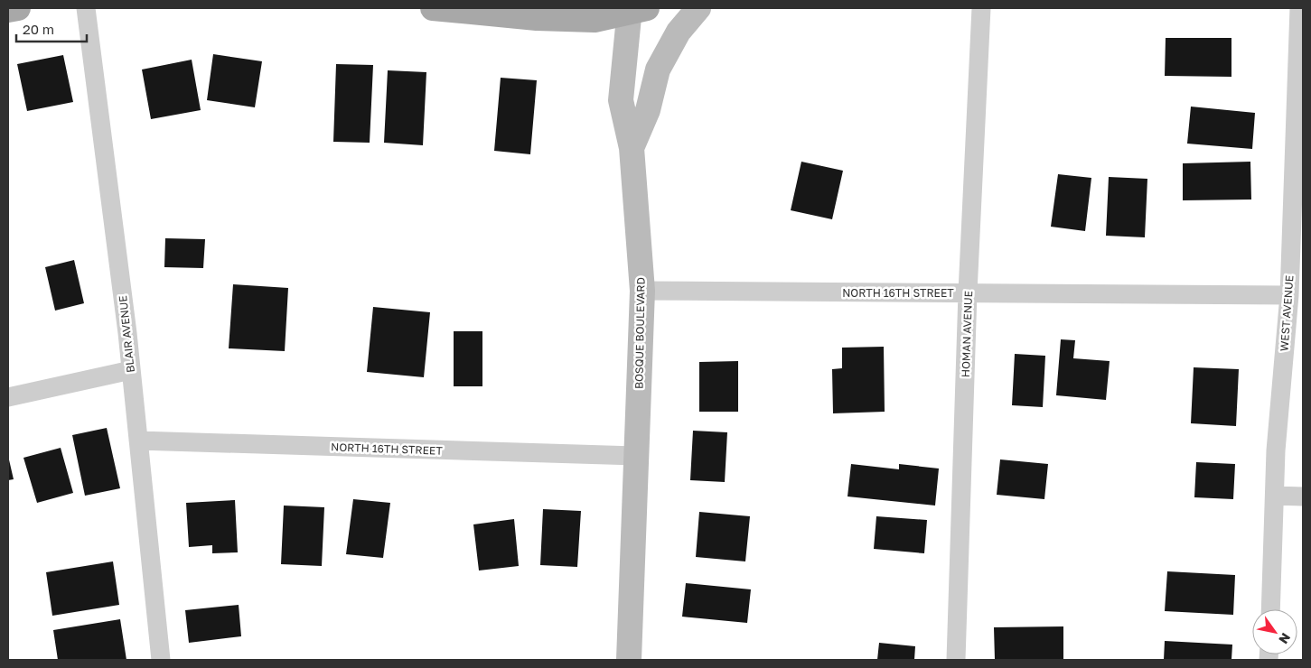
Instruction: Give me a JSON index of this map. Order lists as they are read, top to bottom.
{
  "streets": {
    "main road": ["BOSQUE BOULEVARD"],
    "street": [
      "NORTH 16TH STREET",
      "WEST AVENUE",
      "BLAIR AVENUE",
      "HOMAN AVENUE"
    ]
  },
  "crossings": [
    ["NORTH 16TH STREET", "WEST AVENUE"],
    ["NORTH 16TH STREET", "BOSQUE BOULEVARD"],
    ["NORTH 16TH STREET", "BLAIR AVENUE"],
    ["NORTH 16TH STREET", "HOMAN AVENUE"]
  ],
  "scale_bar": "20 m",
  "north": "bottom right"
}
